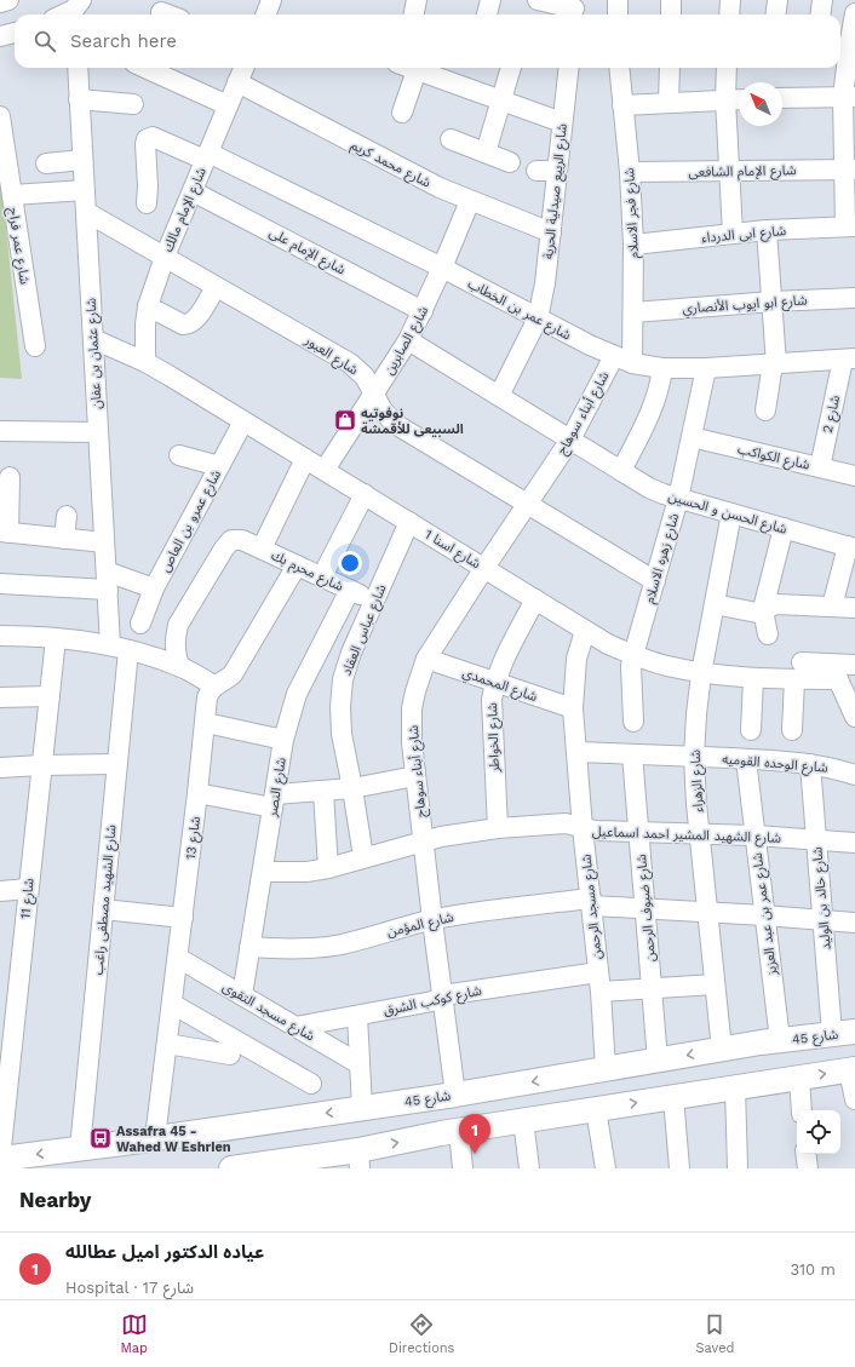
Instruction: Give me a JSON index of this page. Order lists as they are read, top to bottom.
{
  "streets": {
    "main road": ["شارع 45"],
    "street": [
      "شارع محمد كريم",
      "شارع الإمام الشافعى",
      "شارع الربيع صيدلية الحرية",
      "شارع الإمام مالك",
      "شارع فجر الاسلام",
      "شارع ابى الدرداء",
      "شارع عمر فراج",
      "شارع الإمام على",
      "شارع ابو ايوب الأنصاري",
      "شارع عمر بن الخطاب",
      "شارع الصابرين",
      "شارع عثمان بن عفان",
      "شارع العبور",
      "شارع أبناء سوهاج",
      "شارع 2",
      "شارع الكواكب",
      "شارع الحسن و الحسين",
      "شارع عمرو بن العاص",
      "شارع اسنا 1",
      "شارع زهره الاسلام",
      "شارع محرم بك",
      "شارع عباس العقاد",
      "شارع المحمدي",
      "شارع الخواطر",
      "شارع الوحده القوميه",
      "شارع الزهراء",
      "شارع النصر",
      "شارع الشهيد المشير احمد اسماعيل",
      "شارع 13",
      "شارع 11",
      "شارع خالد بن الوليد",
      "شارع الشهيد مصطفى راغب",
      "شارع مسجد الرحمن",
      "شارع ضيوف الرحمن",
      "شارع عمر بن عبد العزيز",
      "شارع المؤمن",
      "شارع كوكب الشرق",
      "شارع مسجد التقوى"
    ]
  },
  "crossings": [
    ["شارع محمد كريم", "شارع الربيع صيدلية الحرية"],
    ["شارع محمد كريم", "شارع الإمام مالك"],
    ["شارع محمد كريم", "شارع الصابرين"],
    ["شارع الإمام الشافعى", "شارع فجر الاسلام"],
    ["شارع الربيع صيدلية الحرية", "شارع عمر بن الخطاب"],
    ["شارع الربيع صيدلية الحرية", "شارع الحسن و الحسين"],
    ["شارع الإمام مالك", "شارع الإمام على"],
    ["شارع الإمام مالك", "شارع عمر بن الخطاب"],
    ["شارع الإمام مالك", "شارع العبور"],
    ["شارع الإمام مالك", "شارع اسنا 1"],
    ["شارع فجر الاسلام", "شارع ابى الدرداء"],
    ["شارع فجر الاسلام", "شارع ابو ايوب الأنصاري"],
    ["شارع فجر الاسلام", "شارع عمر بن الخطاب"],
    ["شارع فجر الاسلام", "شارع أبناء سوهاج"],
    ["شارع الإمام على", "شارع الصابرين"],
    ["شارع عمر بن الخطاب", "شارع الصابرين"],
    ["شارع عمر بن الخطاب", "شارع أبناء سوهاج"],
    ["شارع عمر بن الخطاب", "شارع 2"],
    ["شارع عمر بن الخطاب", "شارع زهره الاسلام"],
    ["شارع الصابرين", "شارع العبور"],
    ["شارع الصابرين", "شارع الحسن و الحسين"],
    ["شارع الصابرين", "شارع اسنا 1"],
    ["شارع عثمان بن عفان", "شارع العبور"],
    ["شارع عثمان بن عفان", "شارع اسنا 1"],
    ["شارع عثمان بن عفان", "شارع الشهيد مصطفى راغب"],
    ["شارع العبور", "شارع أبناء سوهاج"],
    ["شارع العبور", "شارع زهره الاسلام"],
    ["شارع أبناء سوهاج", "شارع الحسن و الحسين"],
    ["شارع أبناء سوهاج", "شارع اسنا 1"],
    ["شارع أبناء سوهاج", "شارع المحمدي"],
    ["شارع أبناء سوهاج", "شارع الشهيد المشير احمد اسماعيل"],
    ["شارع أبناء سوهاج", "شارع المؤمن"],
    ["شارع أبناء سوهاج", "شارع كوكب الشرق"],
    ["شارع أبناء سوهاج", "شارع 45"],
    ["شارع 2", "شارع الكواكب"],
    ["شارع الكواكب", "شارع زهره الاسلام"],
    ["شارع الحسن و الحسين", "شارع زهره الاسلام"],
    ["شارع الحسن و الحسين", "شارع الزهراء"],
    ["شارع عمرو بن العاص", "شارع اسنا 1"],
    ["شارع اسنا 1", "شارع زهره الاسلام"],
    ["شارع اسنا 1", "شارع عباس العقاد"],
    ["شارع اسنا 1", "شارع الخواطر"],
    ["شارع اسنا 1", "شارع الزهراء"],
    ["شارع اسنا 1", "شارع مسجد الرحمن"],
    ["شارع محرم بك", "شارع عباس العقاد"],
    ["شارع محرم بك", "شارع النصر"],
    ["شارع عباس العقاد", "شارع الشهيد المشير احمد اسماعيل"],
    ["شارع المحمدي", "شارع الخواطر"],
    ["شارع المحمدي", "شارع مسجد الرحمن"],
    ["شارع الخواطر", "شارع الشهيد المشير احمد اسماعيل"],
    ["شارع الوحده القوميه", "شارع الزهراء"],
    ["شارع الوحده القوميه", "شارع خالد بن الوليد"],
    ["شارع الوحده القوميه", "شارع مسجد الرحمن"],
    ["شارع الوحده القوميه", "شارع ضيوف الرحمن"],
    ["شارع الوحده القوميه", "شارع عمر بن عبد العزيز"],
    ["شارع الزهراء", "شارع الشهيد المشير احمد اسماعيل"],
    ["شارع الزهراء", "شارع المؤمن"],
    ["شارع الزهراء", "شارع كوكب الشرق"],
    ["شارع الزهراء", "شارع 45"],
    ["شارع النصر", "شارع الشهيد المشير احمد اسماعيل"],
    ["شارع النصر", "شارع المؤمن"],
    ["شارع النصر", "شارع مسجد التقوى"],
    ["شارع الشهيد المشير احمد اسماعيل", "شارع خالد بن الوليد"],
    ["شارع الشهيد المشير احمد اسماعيل", "شارع مسجد الرحمن"],
    ["شارع الشهيد المشير احمد اسماعيل", "شارع ضيوف الرحمن"],
    ["شارع الشهيد المشير احمد اسماعيل", "شارع عمر بن عبد العزيز"],
    ["شارع 13", "شارع مسجد التقوى"],
    ["شارع 13", "شارع 45"],
    ["شارع 11", "شارع 45"],
    ["شارع خالد بن الوليد", "شارع المؤمن"],
    ["شارع خالد بن الوليد", "شارع 45"],
    ["شارع الشهيد مصطفى راغب", "شارع 45"],
    ["شارع مسجد الرحمن", "شارع المؤمن"],
    ["شارع مسجد الرحمن", "شارع كوكب الشرق"],
    ["شارع مسجد الرحمن", "شارع 45"],
    ["شارع ضيوف الرحمن", "شارع المؤمن"],
    ["شارع ضيوف الرحمن", "شارع كوكب الشرق"],
    ["شارع ضيوف الرحمن", "شارع 45"],
    ["شارع عمر بن عبد العزيز", "شارع المؤمن"],
    ["شارع عمر بن عبد العزيز", "شارع 45"],
    ["شارع كوكب الشرق", "شارع مسجد التقوى"]
  ],
  "places": {
    "shop": ["نوفوتيه السبيعى للأقمشة"],
    "bus stop": ["Assafra 45 - Wahed W Eshrien"]
  },
  "north": "top left",
  "page": {
    "search": "Search here",
    "pins": "1",
    "heading": "Nearby",
    "list": [
      {
        "mark": "1",
        "name": "عياده الدكتور اميل عطالله",
        "note": "Hospital · شارع 17",
        "value": "310 m"
      }
    ],
    "nav": ["Map", "Directions", "Saved"]
  }
}
